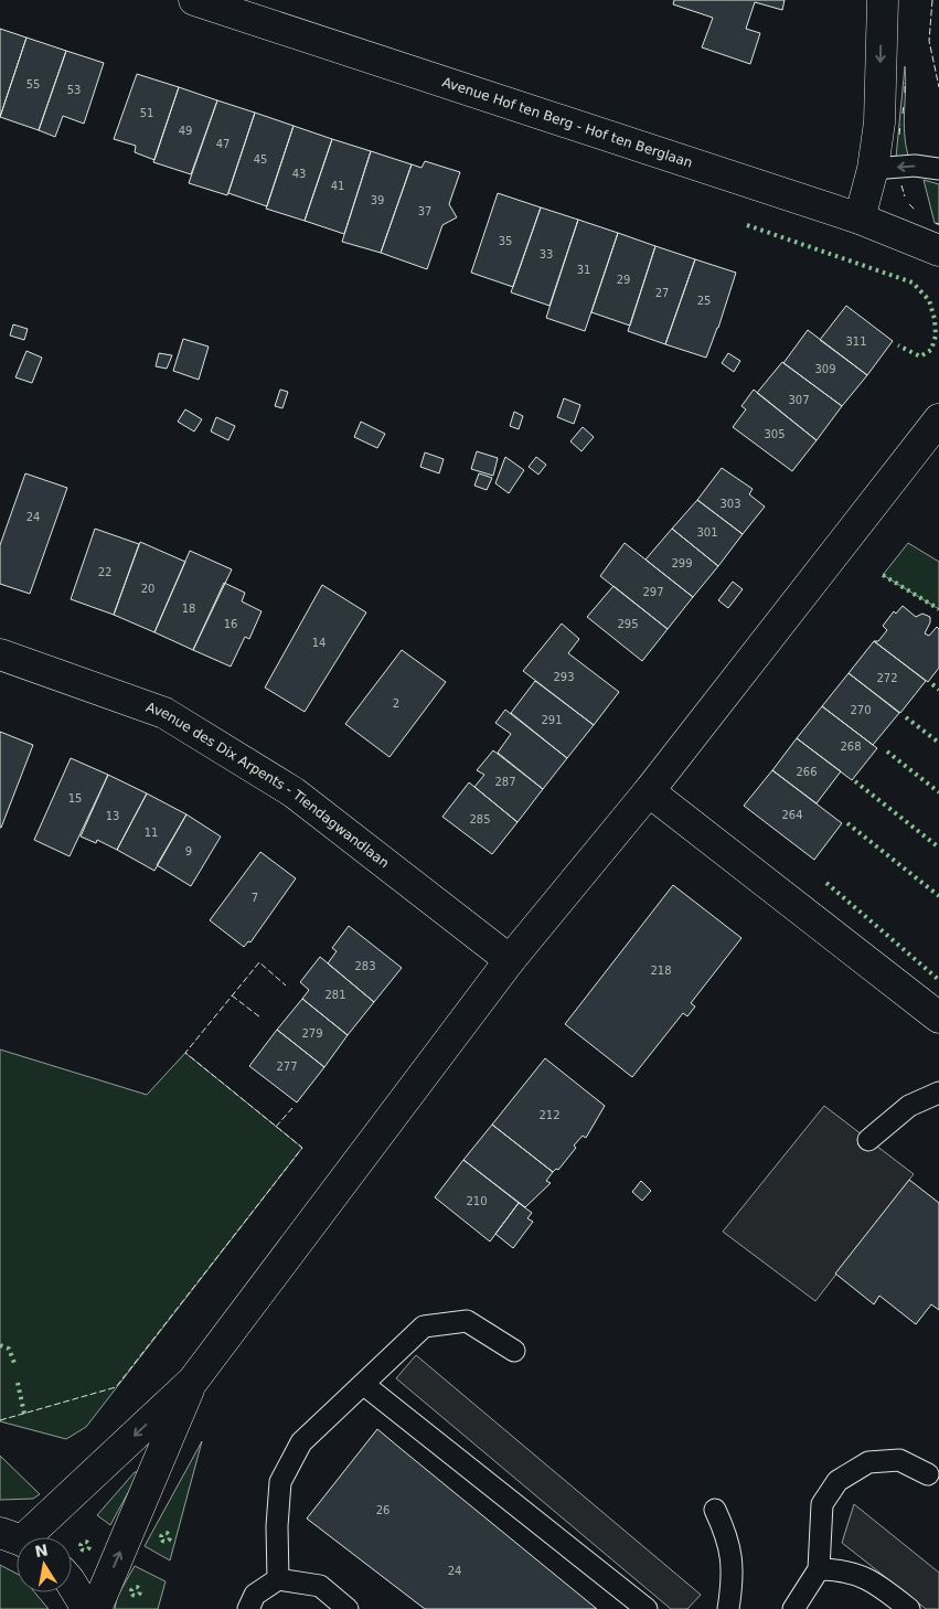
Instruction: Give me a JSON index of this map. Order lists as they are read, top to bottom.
{
  "streets": {
    "street": ["Avenue Hof ten Berg - Hof ten Berglaan", "Avenue des Dix Arpents - Tiendagwandlaan"]
  },
  "house_numbers": [
    "55",
    "53",
    "51",
    "49",
    "47",
    "45",
    "43",
    "41",
    "39",
    "37",
    "35",
    "33",
    "31",
    "29",
    "27",
    "25",
    "311",
    "309",
    "307",
    "305",
    "303",
    "24",
    "301",
    "299",
    "22",
    "20",
    "297",
    "18",
    "16",
    "295",
    "14",
    "293",
    "272",
    "2",
    "270",
    "291",
    "268",
    "266",
    "287",
    "15",
    "264",
    "13",
    "285",
    "11",
    "9",
    "7",
    "283",
    "218",
    "281",
    "279",
    "277",
    "212",
    "210",
    "26",
    "24"
  ],
  "north": "top"
}
